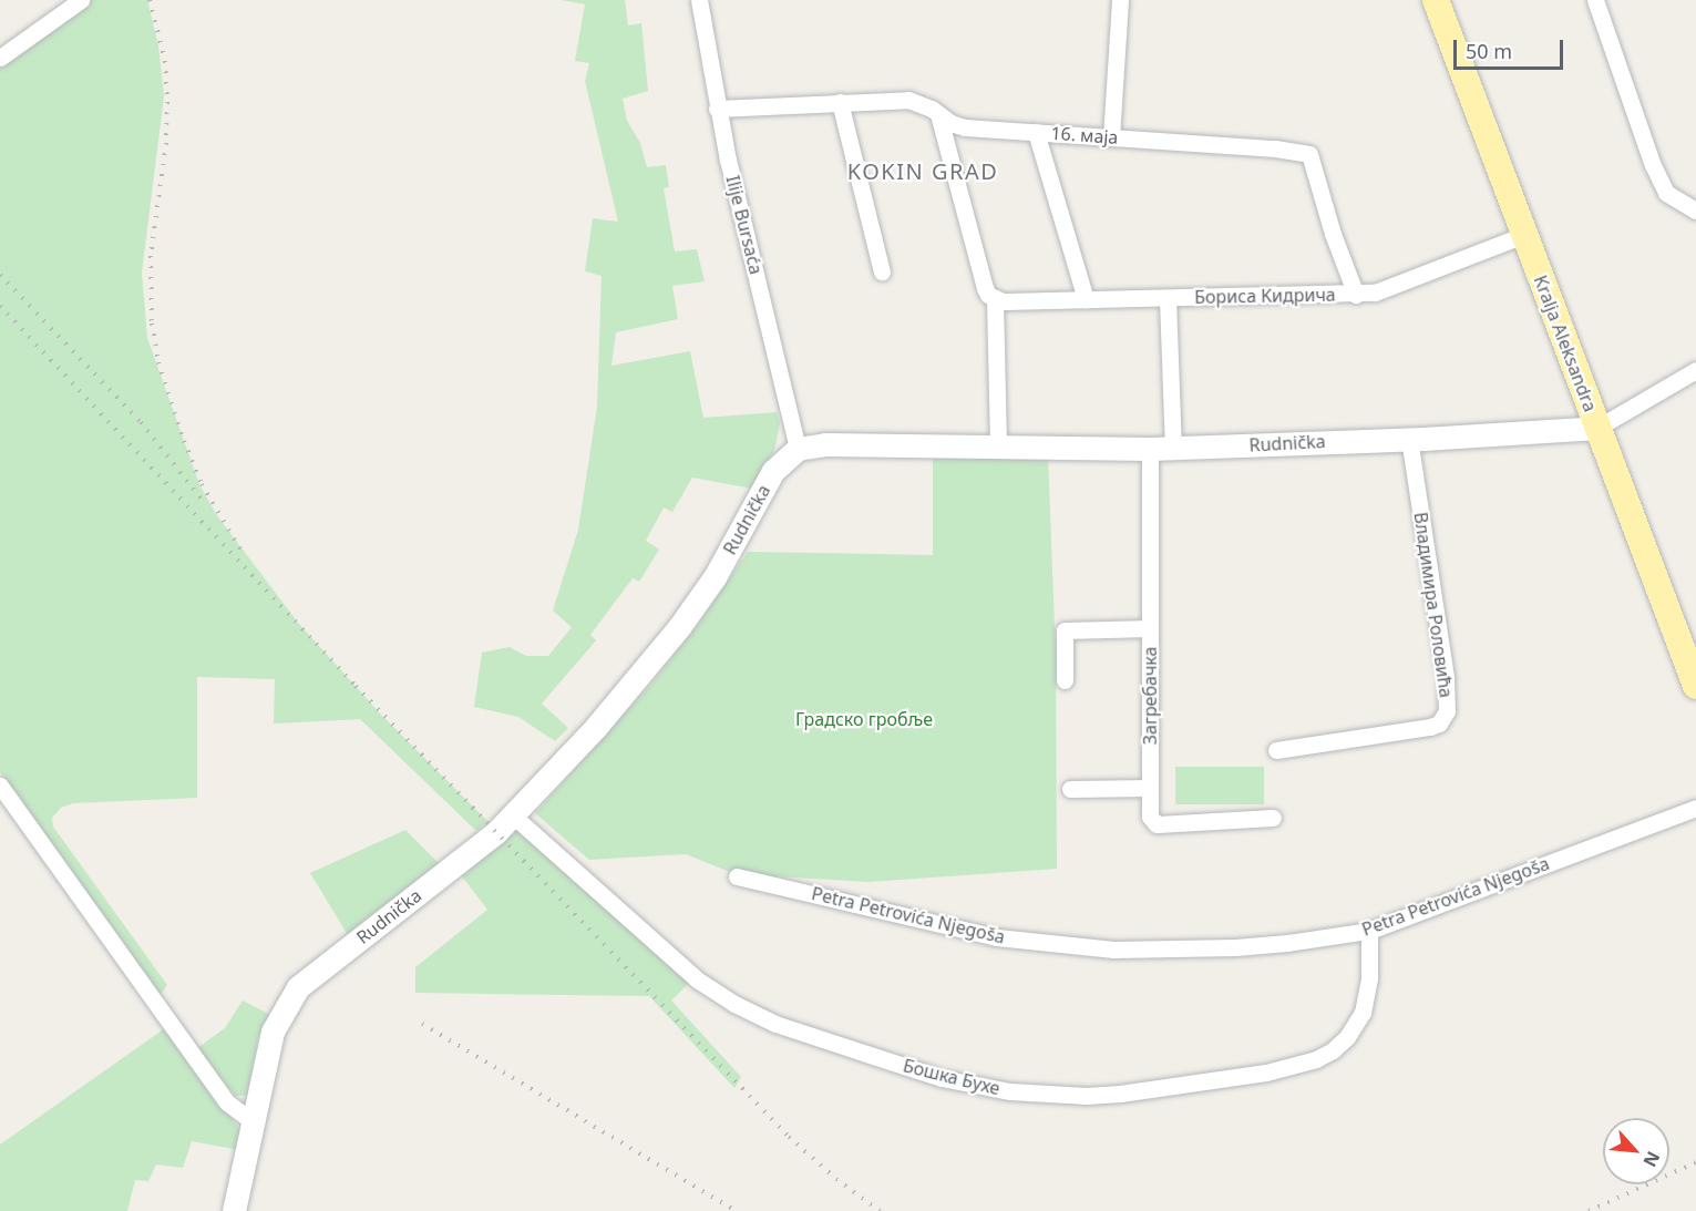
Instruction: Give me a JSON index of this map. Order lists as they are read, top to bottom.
{
  "streets": {
    "main road": ["Kralja Aleksandra"],
    "street": [
      "16. маја",
      "Ilije Bursaća",
      "Бориса Kидрича",
      "Rudnička",
      "Владимира Роловића",
      "Загребачка",
      "Petra Petrovića Njegoša",
      "Бошка Бухе"
    ]
  },
  "crossings": [
    ["16. маја", "Ilije Bursaća"],
    ["16. маја", "Бориса Kидрича"],
    ["Ilije Bursaća", "Rudnička"],
    ["Бориса Kидрича", "Kralja Aleksandra"],
    ["Бориса Kидрича", "Загребачка"],
    ["Kralja Aleksandra", "Rudnička"],
    ["Rudnička", "Владимира Роловића"],
    ["Rudnička", "Загребачка"],
    ["Rudnička", "Бошка Бухе"],
    ["Petra Petrovića Njegoša", "Бошка Бухе"]
  ],
  "districts": ["KOKIN GRAD"],
  "parks": ["Градско гробље"],
  "scale_bar": "50 m",
  "north": "bottom right"
}
